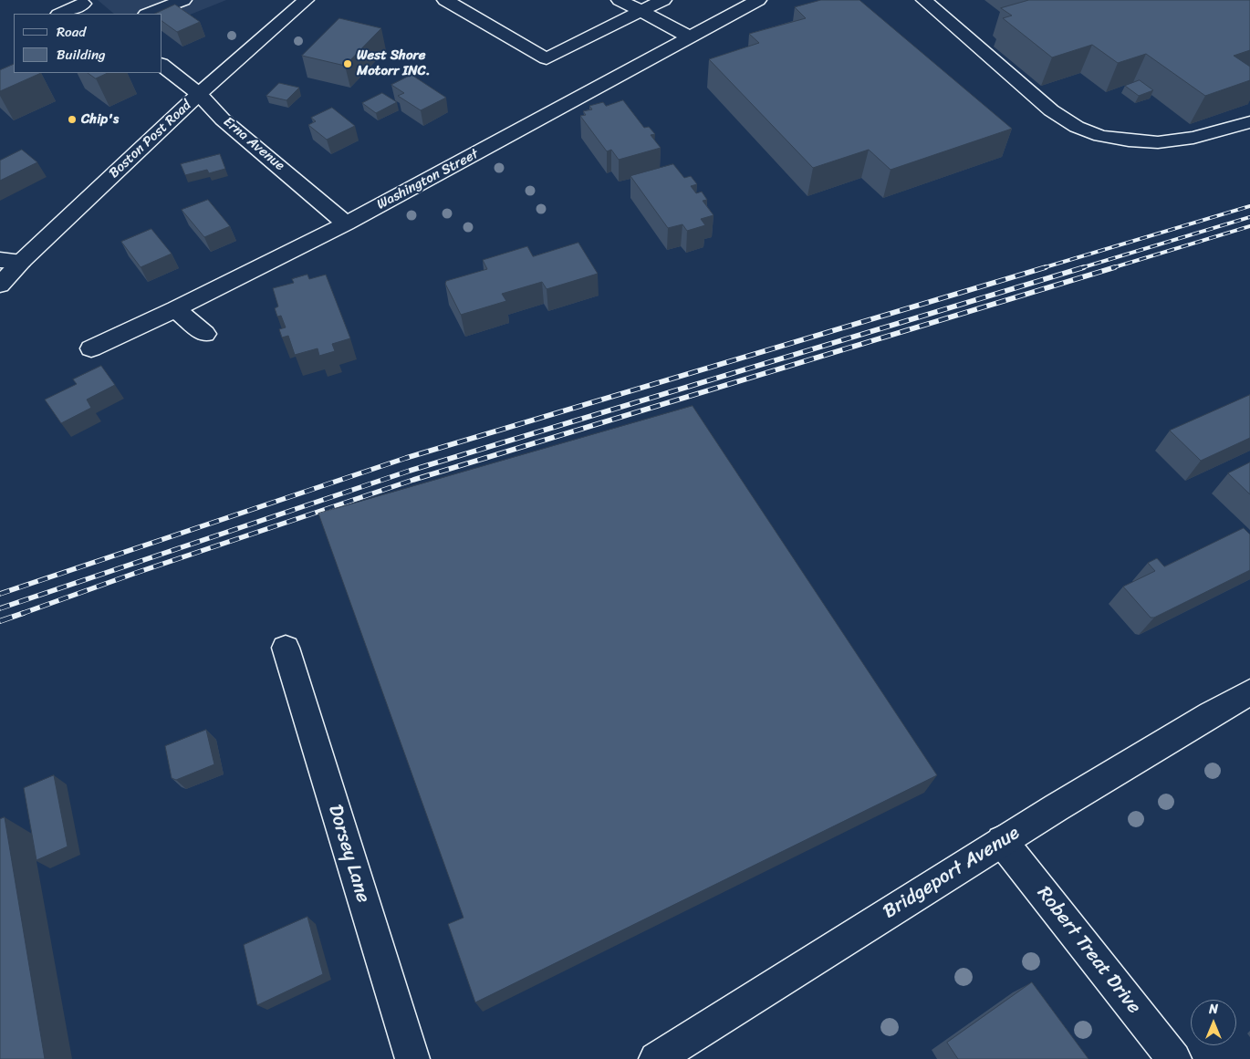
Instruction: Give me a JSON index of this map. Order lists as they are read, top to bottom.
{
  "streets": {
    "street": [
      "Boston Post Road",
      "Erna Avenue",
      "Washington Street",
      "Dorsey Lane",
      "Bridgeport Avenue",
      "Robert Treat Drive"
    ]
  },
  "crossings": [
    ["Boston Post Road", "Erna Avenue"],
    ["Erna Avenue", "Washington Street"],
    ["Bridgeport Avenue", "Robert Treat Drive"]
  ],
  "places": ["West Shore Motorr INC.", "Chip's"],
  "legend": ["Road", "Building"],
  "north": "top"
}
